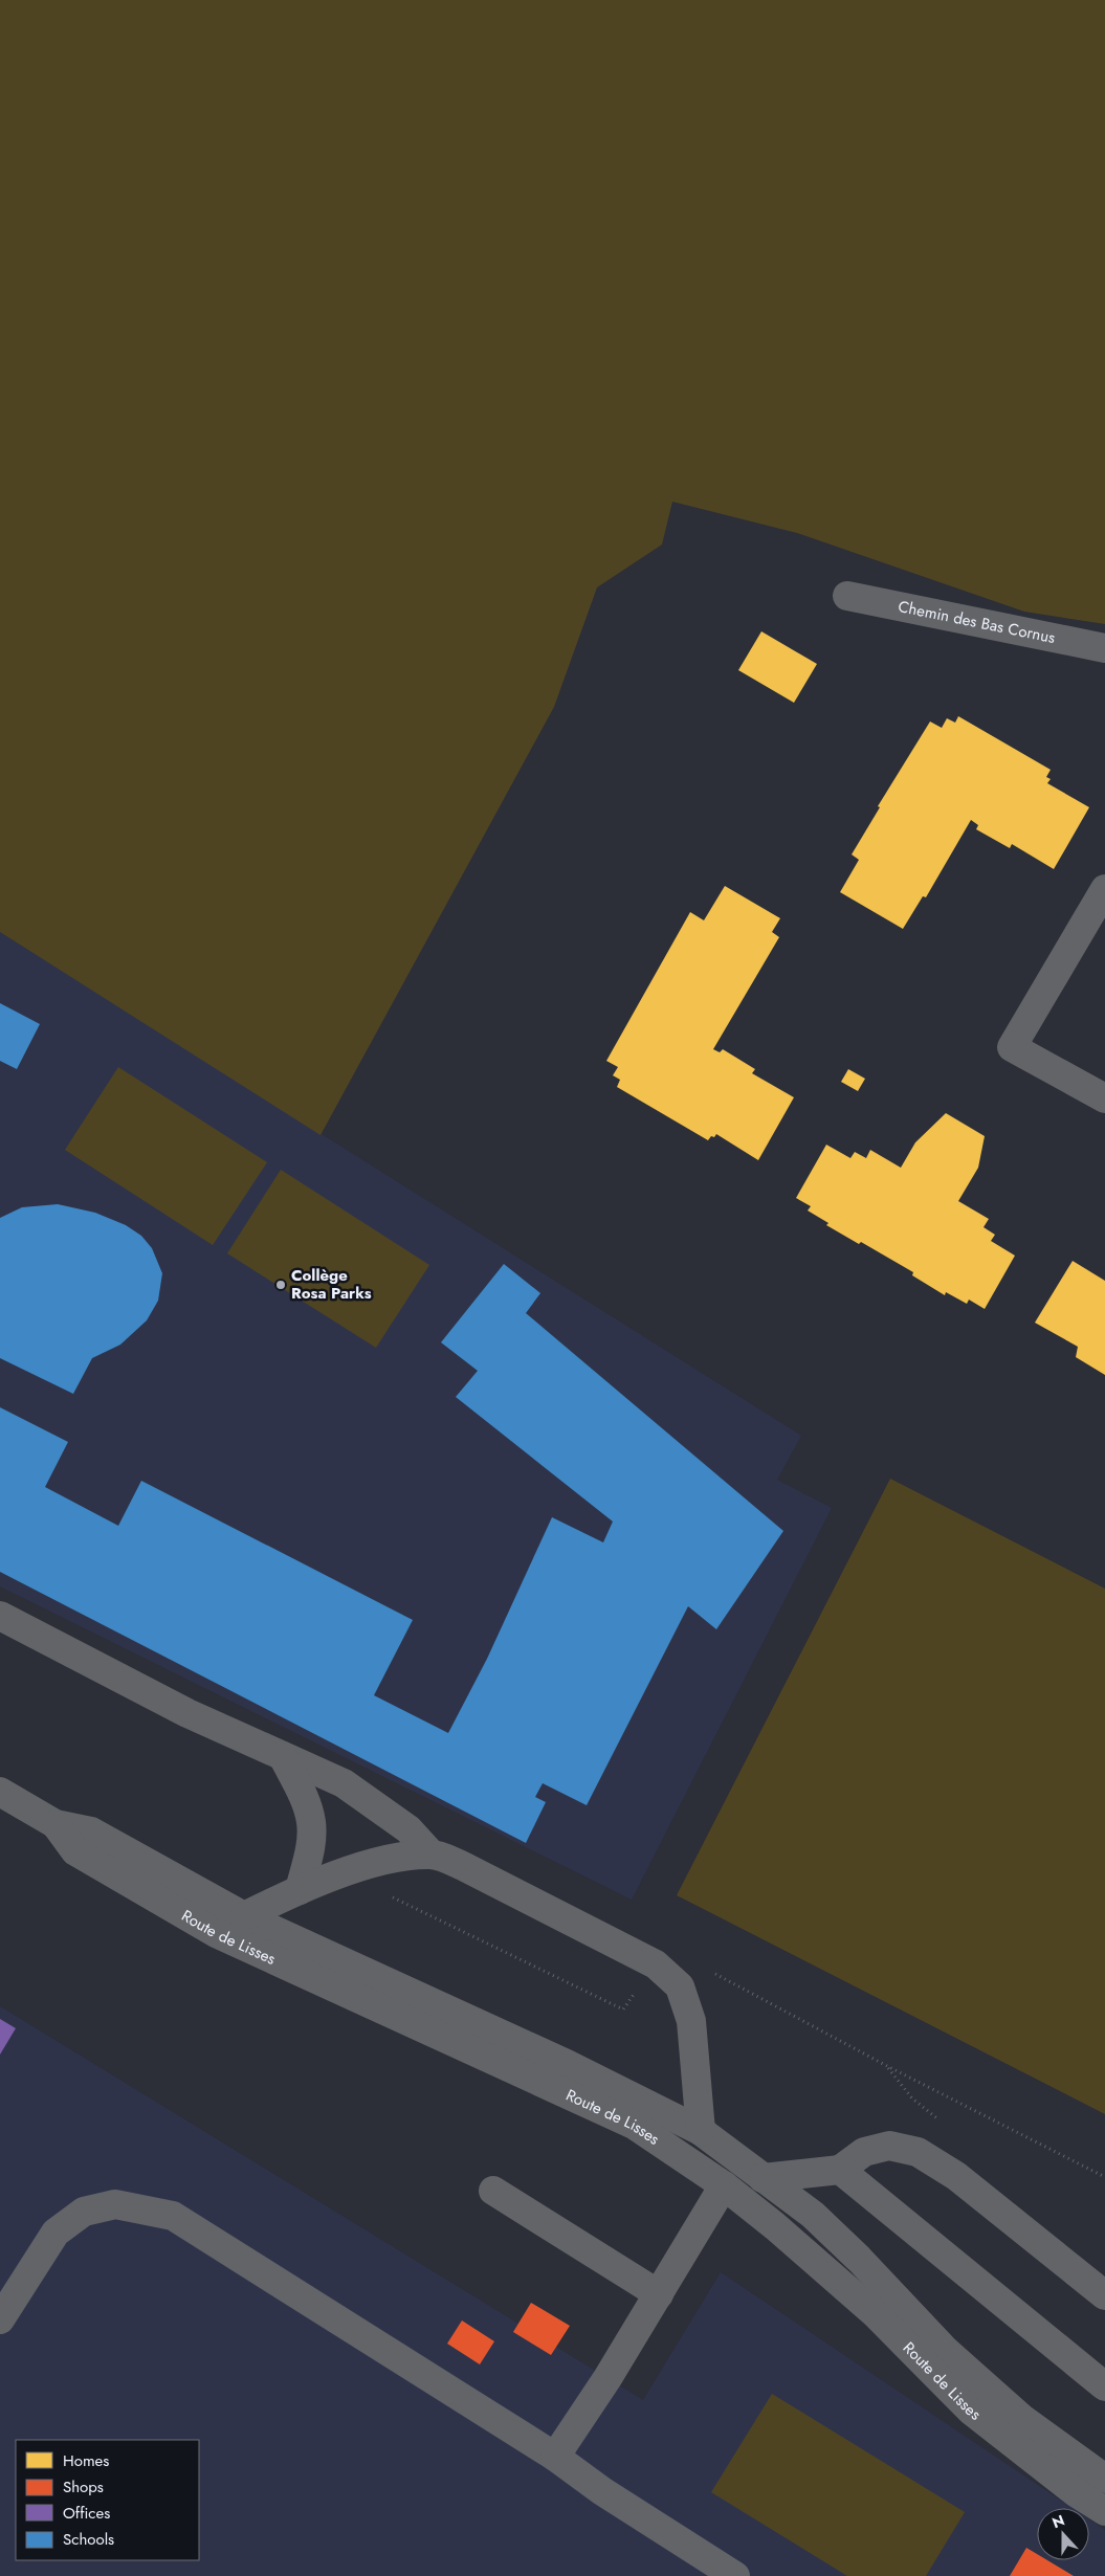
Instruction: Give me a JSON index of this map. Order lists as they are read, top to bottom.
{
  "streets": {
    "street": ["Chemin des Bas Cornus", "Route de Lisses"]
  },
  "places": ["Collège Rosa Parks"],
  "legend": [
    "Homes",
    "Shops",
    "Offices",
    "Schools"
  ],
  "north": "top"
}
